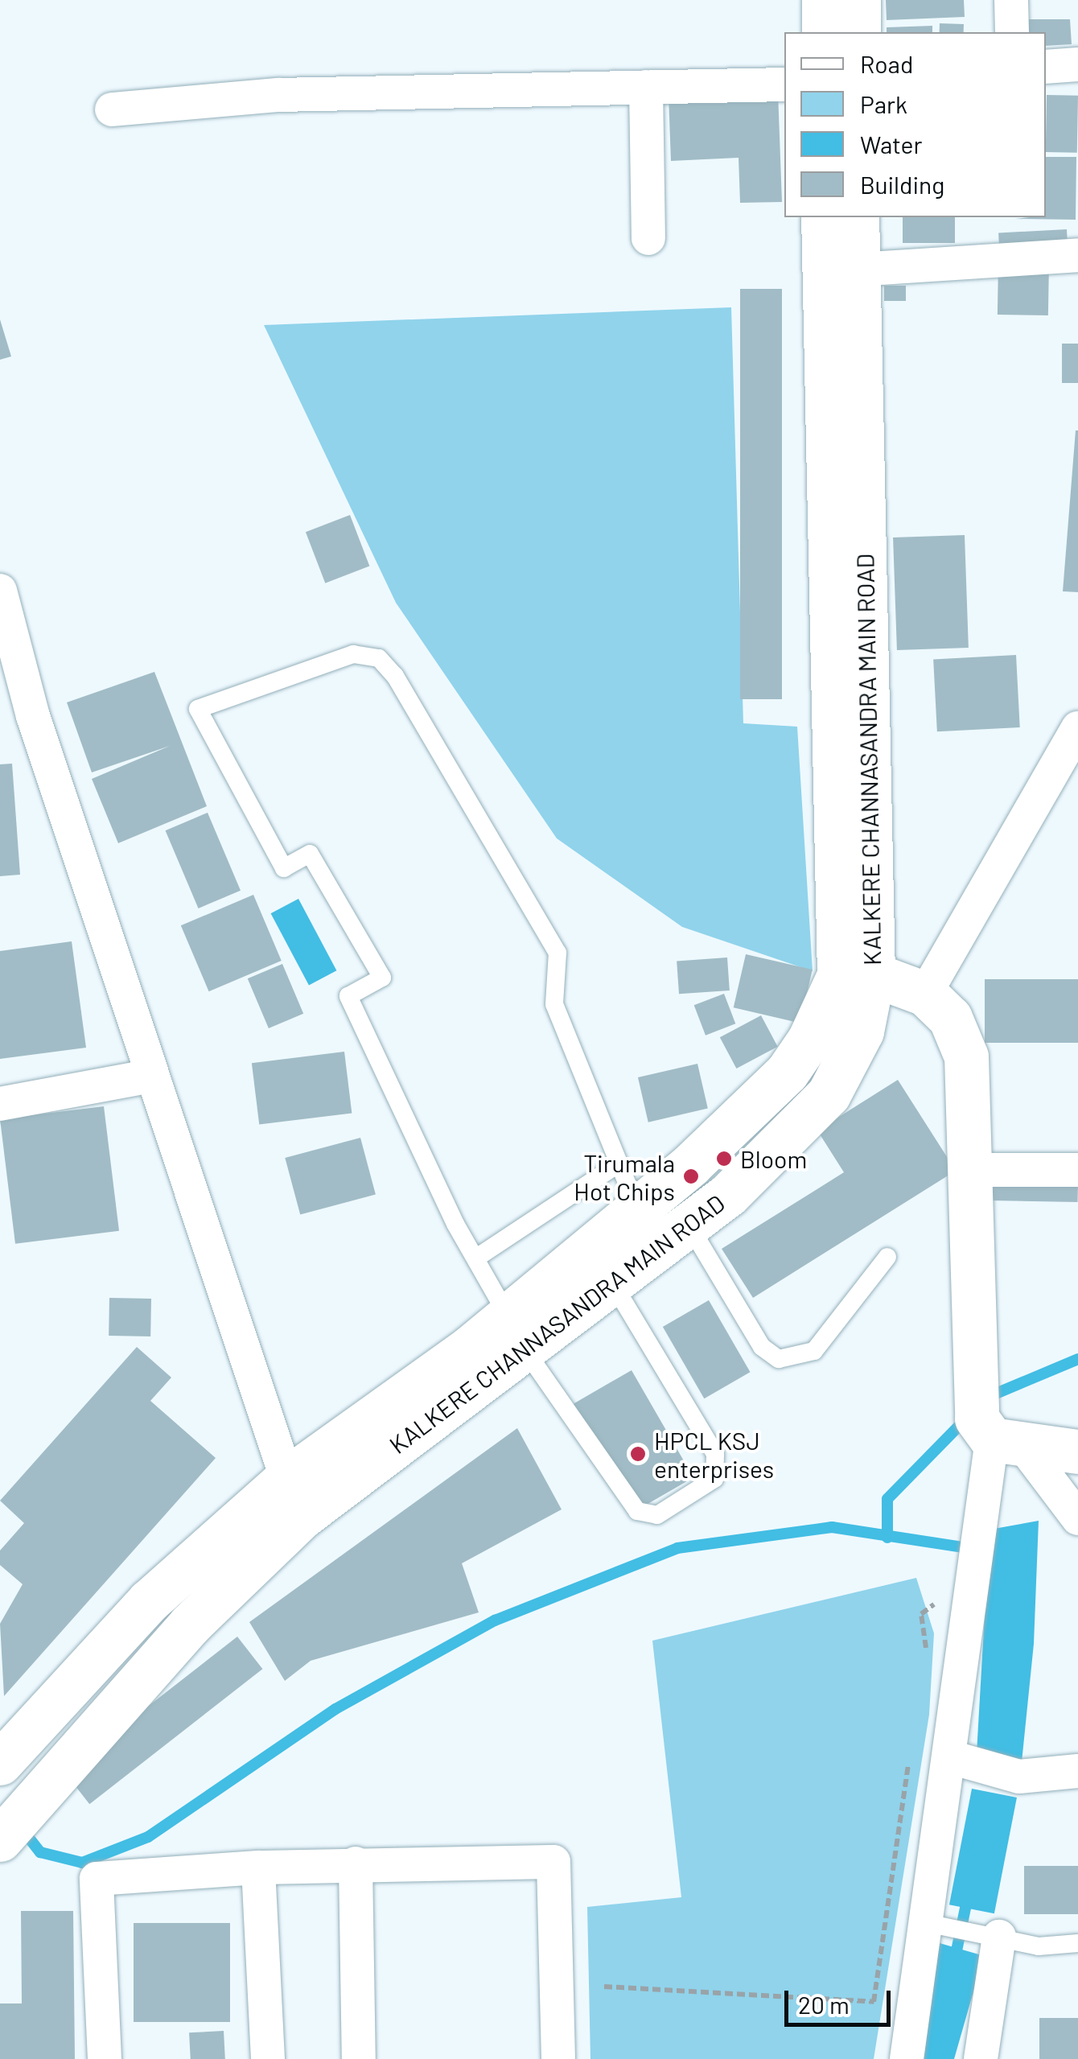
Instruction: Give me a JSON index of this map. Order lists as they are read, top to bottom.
{
  "streets": {
    "main road": ["KALKERE CHANNASANDRA MAIN ROAD"]
  },
  "places": ["Bloom", "Tirumala Hot Chips", "HPCL KSJ enterprises"],
  "legend": [
    "Road",
    "Park",
    "Water",
    "Building"
  ],
  "scale_bar": "20 m"
}
